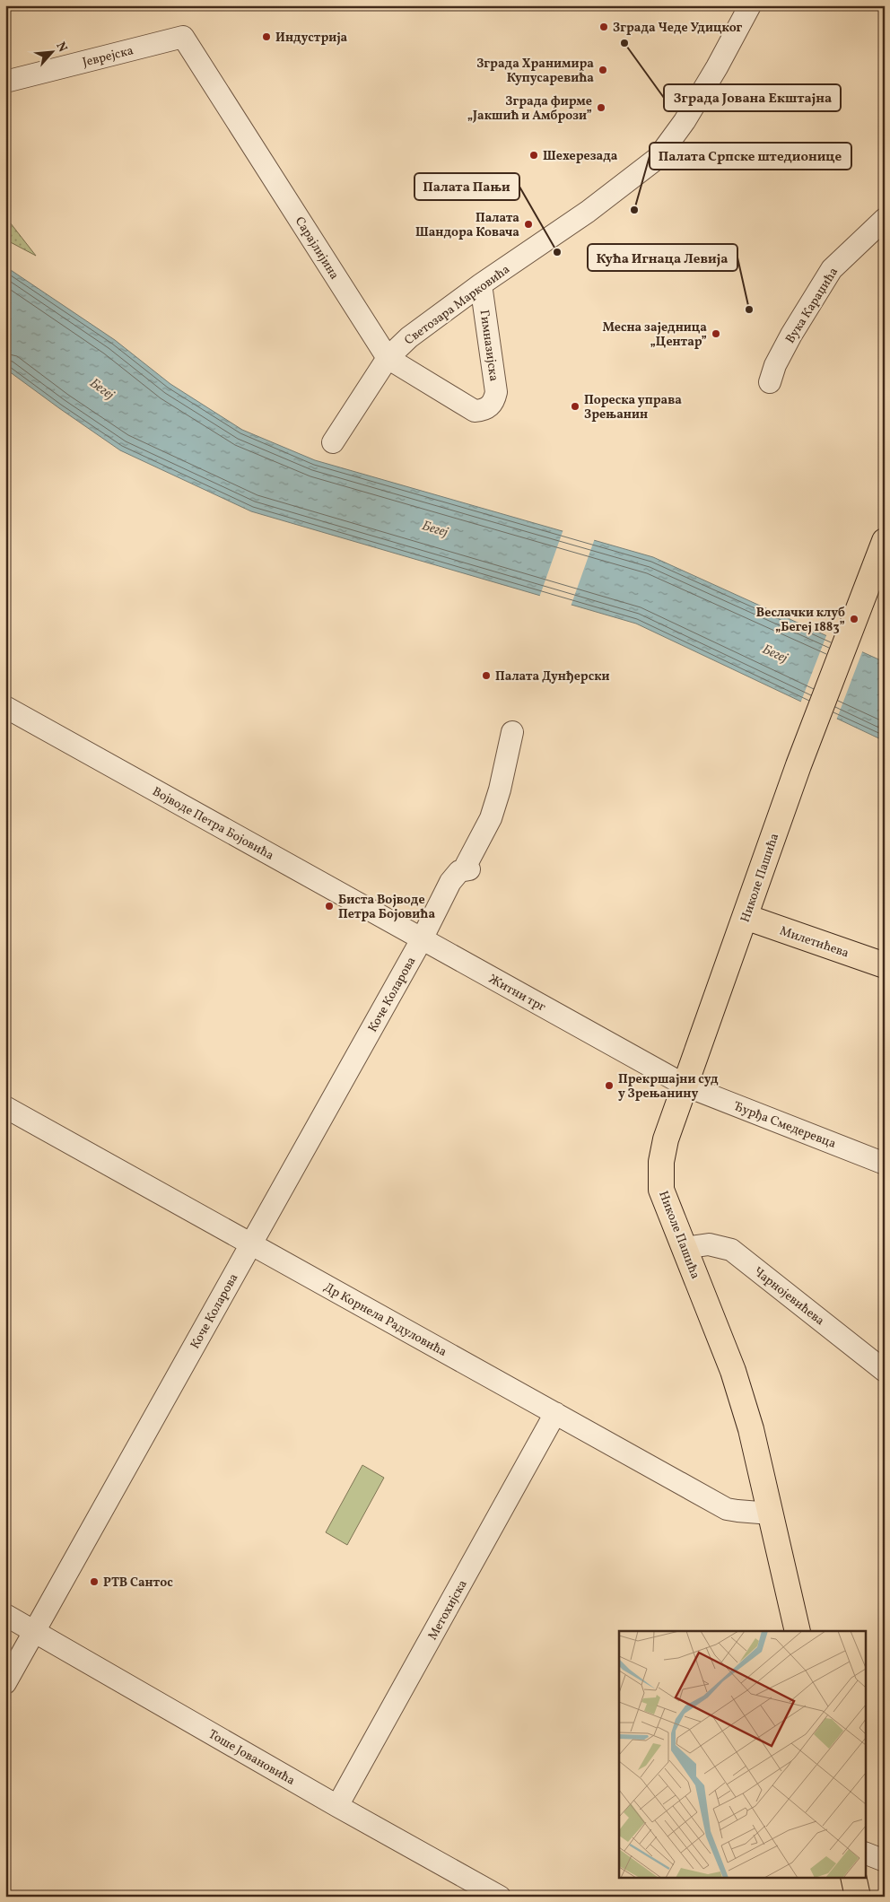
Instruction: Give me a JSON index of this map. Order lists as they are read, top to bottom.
{
  "streets": {
    "main road": ["Николе Пашића", "Милетићева"],
    "street": [
      "Јеврејска",
      "Сарајлијина",
      "Светозара Марковића",
      "Вука Караџића",
      "Гимназијска",
      "Војводе Петра Бојовића",
      "Житни трг",
      "Коче Коларова",
      "Ђурђа Смедеревца",
      "Чарнојевићева",
      "Др Корнела Радуловића",
      "Метохијска",
      "Тоше Јовановића"
    ]
  },
  "crossings": [
    ["Јеврејска", "Сарајлијина"],
    ["Сарајлијина", "Светозара Марковића"],
    ["Сарајлијина", "Гимназијска"],
    ["Светозара Марковића", "Гимназијска"],
    ["Војводе Петра Бојовића", "Житни трг"],
    ["Војводе Петра Бојовића", "Коче Коларова"],
    ["Николе Пашића", "Милетићева"],
    ["Николе Пашића", "Житни трг"],
    ["Николе Пашића", "Ђурђа Смедеревца"],
    ["Николе Пашића", "Чарнојевићева"],
    ["Николе Пашића", "Др Корнела Радуловића"],
    ["Житни трг", "Коче Коларова"],
    ["Житни трг", "Ђурђа Смедеревца"],
    ["Коче Коларова", "Др Корнела Радуловића"],
    ["Коче Коларова", "Тоше Јовановића"],
    ["Др Корнела Радуловића", "Метохијска"],
    ["Метохијска", "Тоше Јовановића"]
  ],
  "water": ["Бегеј"],
  "places": [
    "Зграда Чеде Удицког",
    "Индустрија",
    "Зграда Јована Екштајна",
    "Зграда Хранимира Купусаревића",
    "Зграда фирме „Јакшић и Амбрози”",
    "Шехерезада",
    "Палата Српске штедионице",
    "Палата Шандора Ковача",
    "Палата Пањи",
    "Кућа Игнаца Левија",
    "Месна заједница „Центар”",
    "Пореска управа Зрењанин",
    "Веслачки клуб „Бегеј 1883”",
    "Палата Дунђерски",
    "Биста Војводе Петра Бојовића",
    "Прекршајни суд у Зрењанину",
    "РТВ Сантос"
  ],
  "north": "top right"
}
